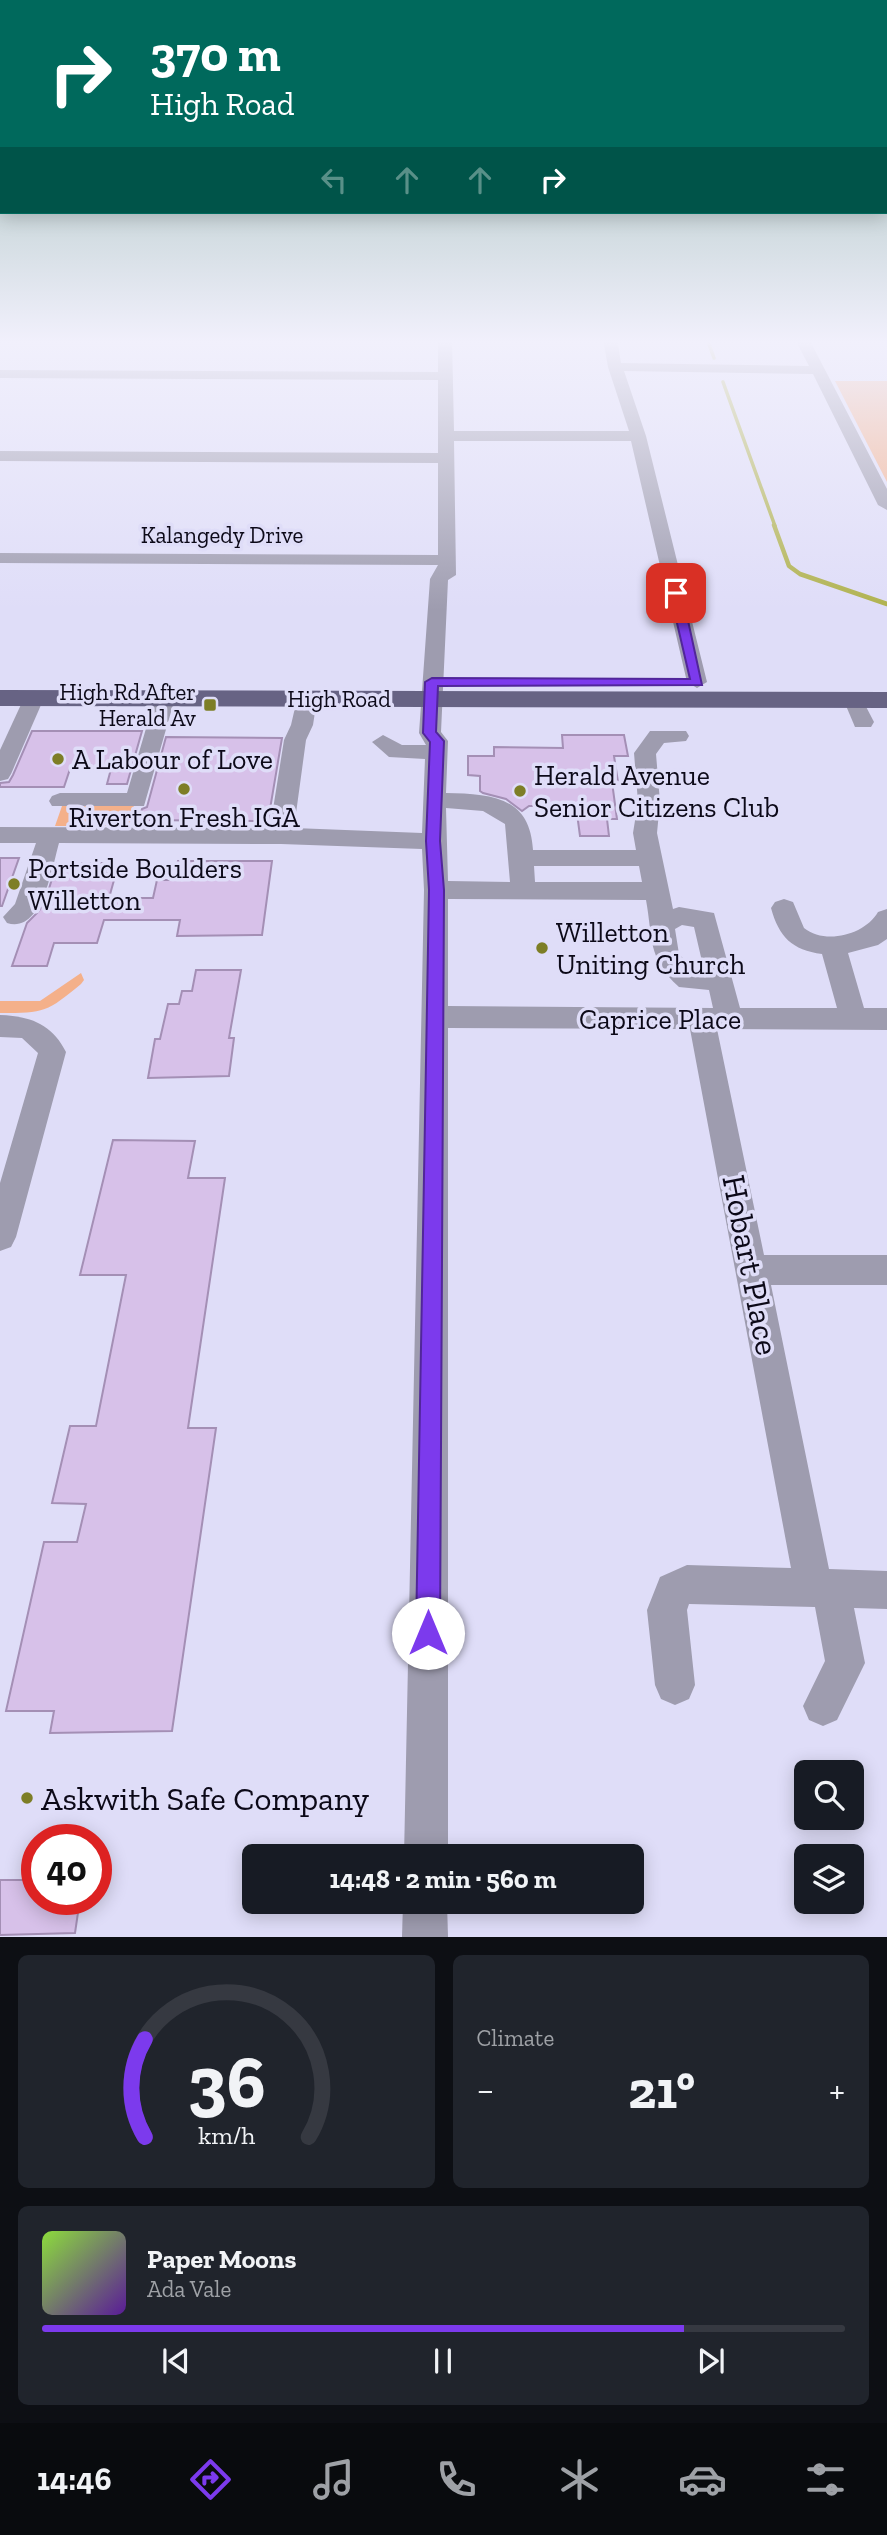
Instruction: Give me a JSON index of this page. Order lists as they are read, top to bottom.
{
  "streets": {
    "main road": ["High Road"],
    "street": ["Kalangedy Drive", "Caprice Place", "Hobart Place"]
  },
  "crossings": [
    ["Caprice Place", "Hobart Place"]
  ],
  "places": {
    "transit": ["High Rd After Herald Av"],
    "other": [
      "A Labour of Love",
      "Riverton Fresh IGA",
      "Herald Avenue Senior Citizens Club",
      "Portside Boulders Willetton",
      "Willetton Uniting Church",
      "Askwith Safe Company"
    ]
  },
  "page": {
    "turn": ["370 m", "High Road"],
    "limit": "40",
    "trip": "14:48 · 2 min · 560 m",
    "tile": "Climate",
    "heat": ["−", "21°", "+"],
    "song": ["Paper Moons", "Ada Vale"],
    "tabs": "14:46",
    "gauge": ["36", "km/h"]
  }
}
